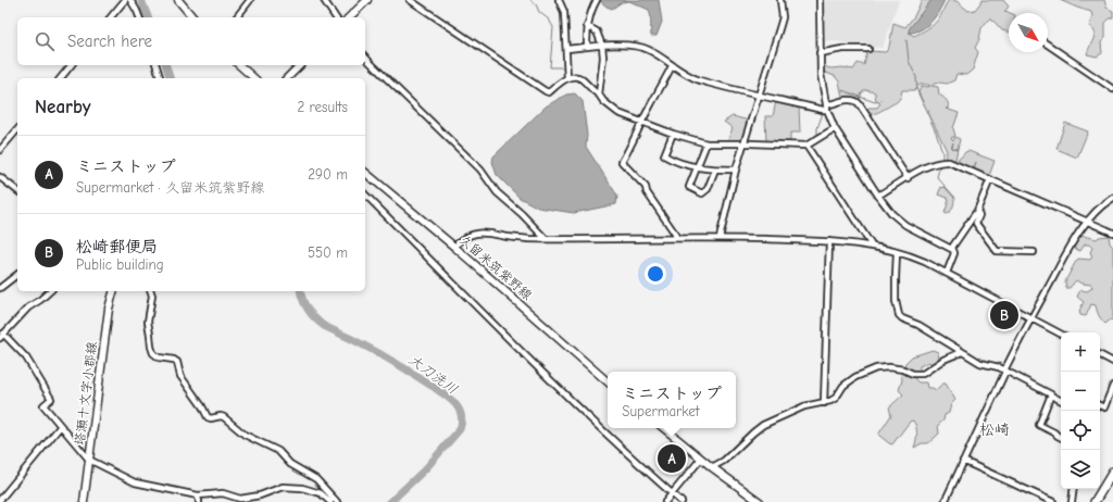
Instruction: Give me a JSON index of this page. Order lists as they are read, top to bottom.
{
  "streets": {
    "main road": ["久留米筑紫野線", "塔瀬十文字小郡線"]
  },
  "districts": ["松崎"],
  "water": ["大刀洗川"],
  "north": "bottom right",
  "page": {
    "search": "Search here",
    "heading": ["Nearby", "2 results"],
    "list": [
      {
        "mark": "A",
        "name": "ミニストップ",
        "note": "Supermarket · 久留米筑紫野線",
        "value": "290 m"
      },
      {
        "mark": "B",
        "name": "松崎郵便局",
        "note": "Public building",
        "value": "550 m"
      }
    ],
    "pins": ["B", "A"],
    "map_buttons": ["+", "−"],
    "popup": ["ミニストップ", "Supermarket"]
  }
}
